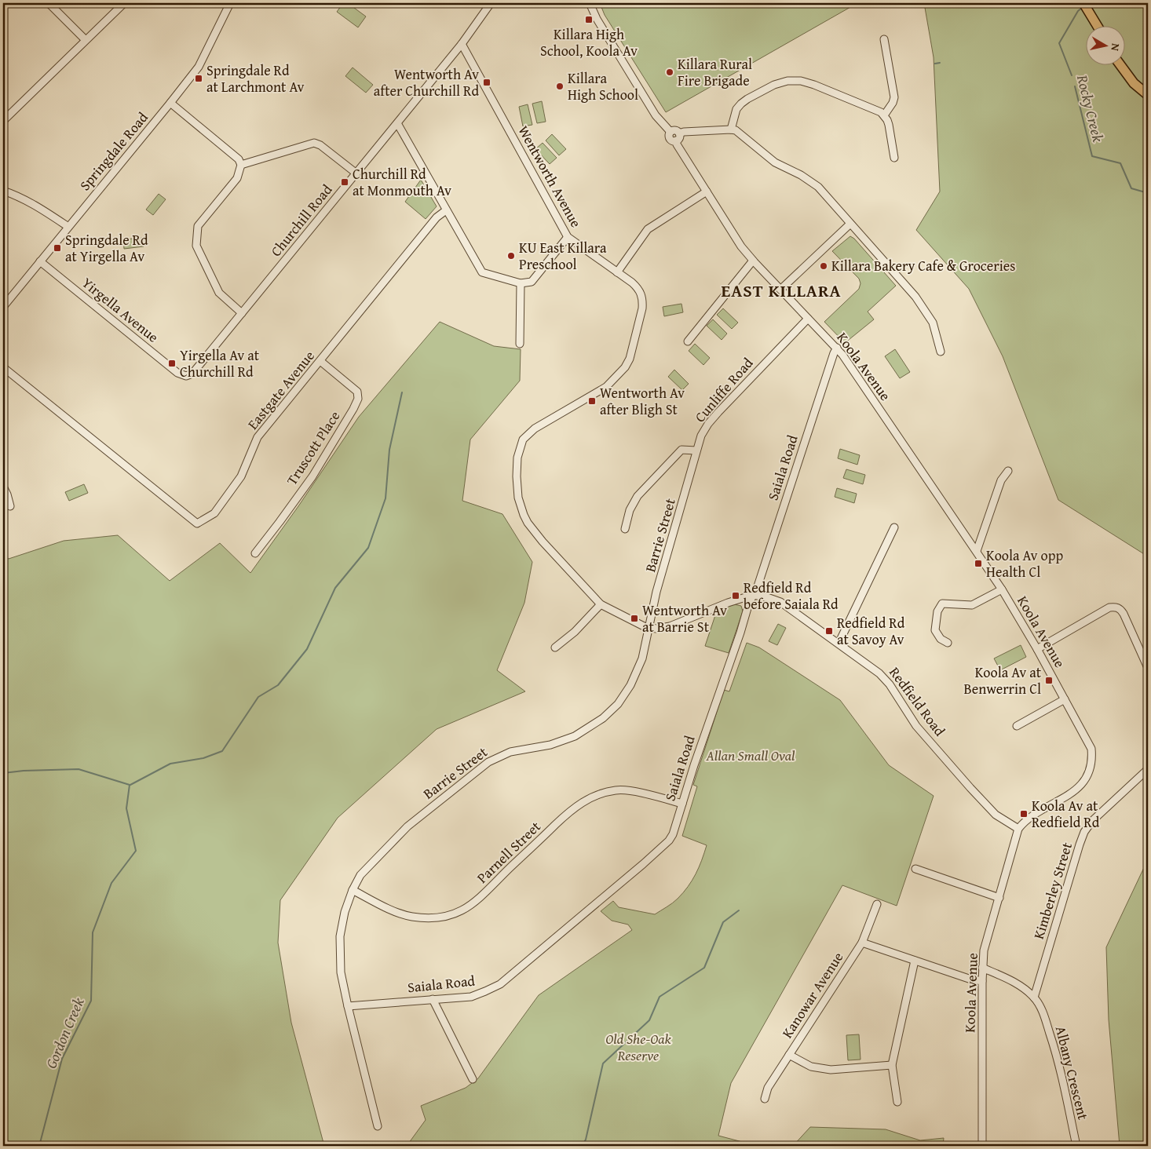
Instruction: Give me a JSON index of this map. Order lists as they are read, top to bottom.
{
  "streets": {
    "street": [
      "Springdale Road",
      "Wentworth Avenue",
      "Churchill Road",
      "Yirgella Avenue",
      "Koola Avenue",
      "Eastgate Avenue",
      "Cunliffe Road",
      "Truscott Place",
      "Saiala Road",
      "Barrie Street",
      "Redfield Road",
      "Parnell Street",
      "Kimberley Street",
      "Kanowar Avenue",
      "Albany Crescent"
    ]
  },
  "crossings": [
    ["Springdale Road", "Yirgella Avenue"],
    ["Wentworth Avenue", "Churchill Road"],
    ["Wentworth Avenue", "Barrie Street"],
    ["Wentworth Avenue", "Redfield Road"],
    ["Churchill Road", "Yirgella Avenue"],
    ["Koola Avenue", "Cunliffe Road"],
    ["Koola Avenue", "Saiala Road"],
    ["Koola Avenue", "Redfield Road"],
    ["Koola Avenue", "Albany Crescent"],
    ["Eastgate Avenue", "Truscott Place"],
    ["Cunliffe Road", "Barrie Street"],
    ["Saiala Road", "Barrie Street"],
    ["Saiala Road", "Redfield Road"],
    ["Saiala Road", "Parnell Street"],
    ["Barrie Street", "Redfield Road"],
    ["Barrie Street", "Parnell Street"],
    ["Kimberley Street", "Albany Crescent"]
  ],
  "districts": ["EAST KILLARA"],
  "water": ["Rocky Creek", "Gordon Creek"],
  "parks": ["Allan Small Oval", "Old She-Oak Reserve"],
  "places": {
    "transit": [
      "Killara High School, Koola Av",
      "Springdale Rd at Larchmont Av",
      "Wentworth Av after Churchill Rd",
      "Churchill Rd at Monmouth Av",
      "Springdale Rd at Yirgella Av",
      "Yirgella Av at Churchill Rd",
      "Wentworth Av after Bligh St",
      "Koola Av opp Health Cl",
      "Redfield Rd before Saiala Rd",
      "Wentworth Av at Barrie St",
      "Redfield Rd at Savoy Av",
      "Koola Av at Benwerrin Cl",
      "Koola Av at Redfield Rd"
    ],
    "other": [
      "Killara Rural Fire Brigade",
      "Killara High School",
      "KU East Killara Preschool",
      "Killara Bakery Cafe & Groceries"
    ]
  },
  "north": "right"
}
